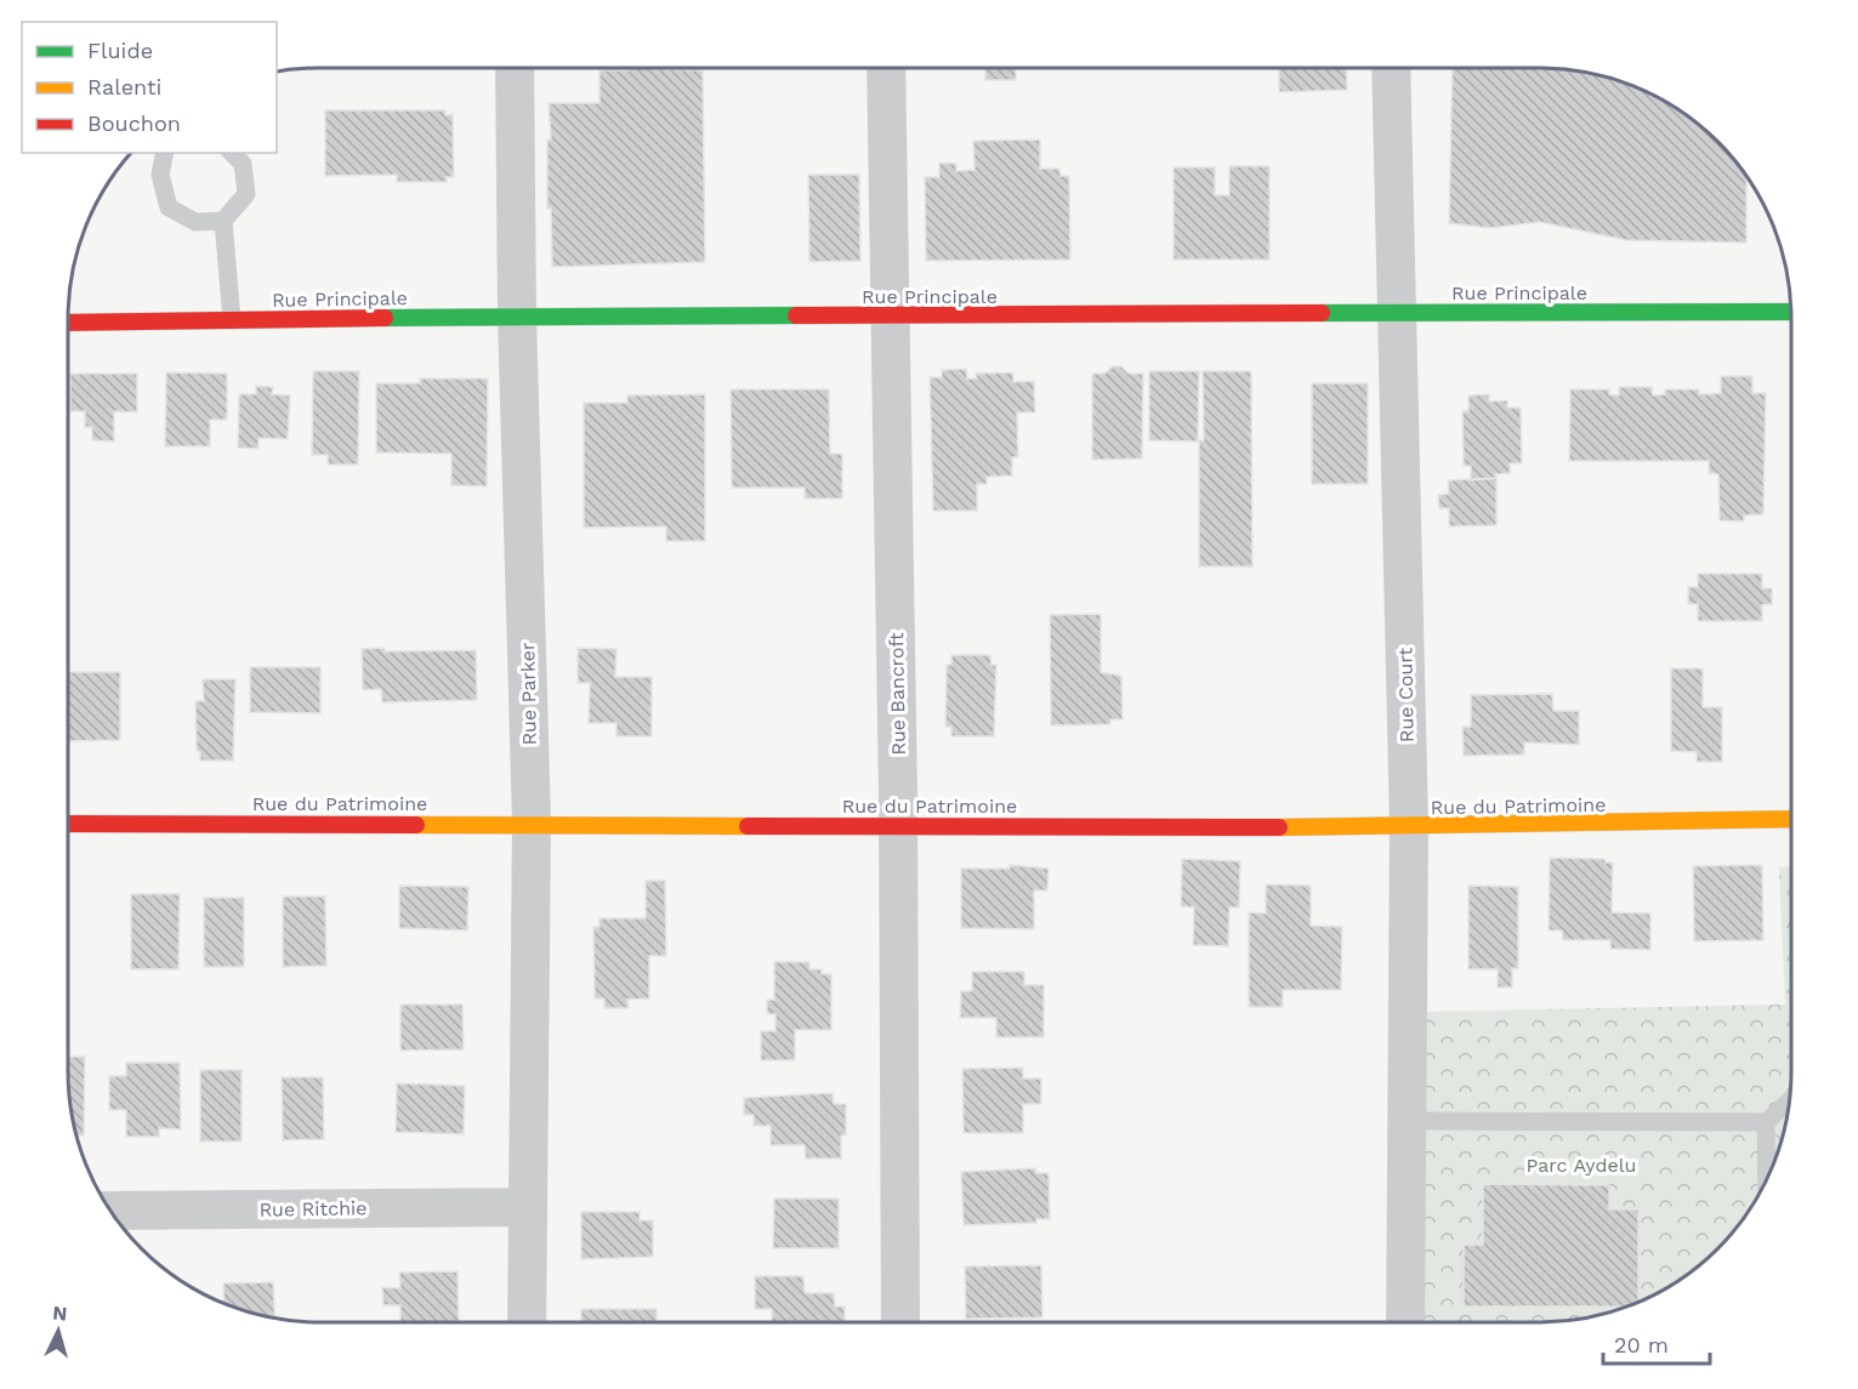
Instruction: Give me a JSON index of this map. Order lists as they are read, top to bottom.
{
  "streets": {
    "street": [
      "Rue Principale",
      "Rue Parker",
      "Rue Bancroft",
      "Rue Court",
      "Rue du Patrimoine",
      "Rue Ritchie"
    ]
  },
  "crossings": [
    ["Rue Principale", "Rue Parker"],
    ["Rue Principale", "Rue Bancroft"],
    ["Rue Principale", "Rue Court"],
    ["Rue Parker", "Rue du Patrimoine"],
    ["Rue Parker", "Rue Ritchie"],
    ["Rue Bancroft", "Rue du Patrimoine"],
    ["Rue Court", "Rue du Patrimoine"]
  ],
  "parks": ["Parc Aydelu"],
  "legend": ["Fluide", "Ralenti", "Bouchon"],
  "scale_bar": "20 m",
  "north": "top"
}
